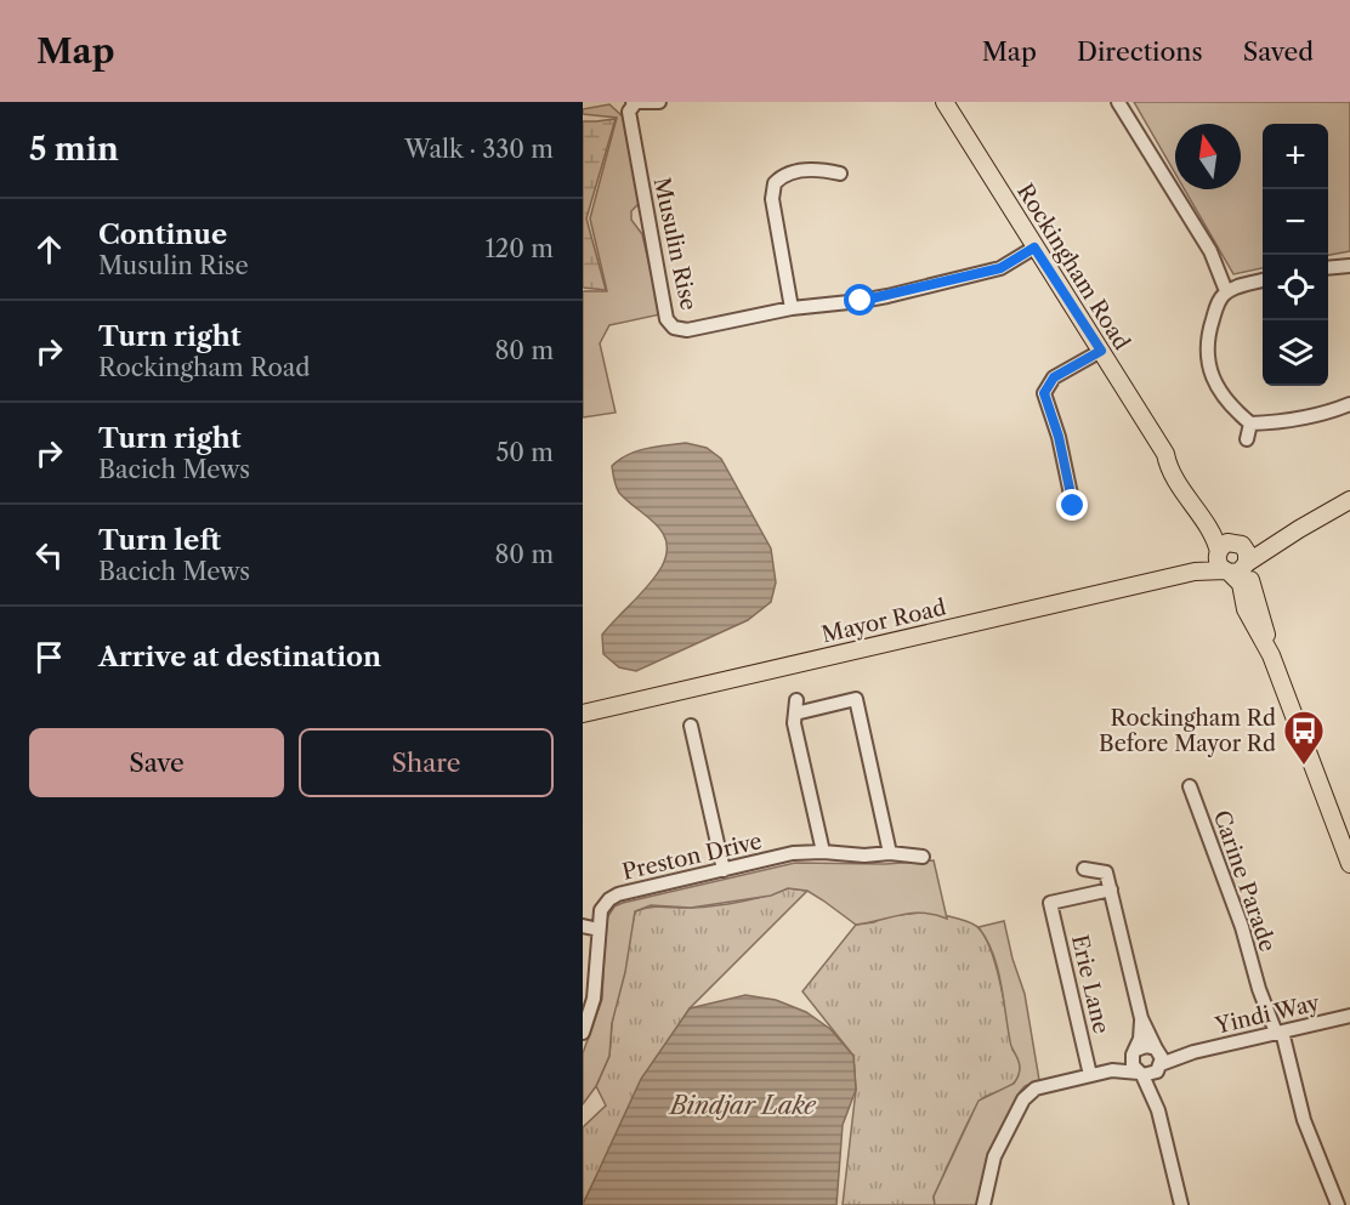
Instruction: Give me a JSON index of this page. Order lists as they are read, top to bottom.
{
  "streets": {
    "main road": ["Rockingham Road", "Mayor Road"],
    "street": [
      "Musulin Rise",
      "Preston Drive",
      "Carine Parade",
      "Erie Lane",
      "Yindi Way"
    ]
  },
  "crossings": [
    ["Musulin Rise", "Rockingham Road"],
    ["Rockingham Road", "Mayor Road"],
    ["Carine Parade", "Yindi Way"],
    ["Erie Lane", "Yindi Way"]
  ],
  "water": ["Bindjar Lake"],
  "places": {
    "bus stop": ["Rockingham Rd Before Mayor Rd"]
  },
  "north": "top",
  "page": {
    "header": "Map",
    "nav": ["Map", "Directions", "Saved"],
    "heading": ["5 min", "Walk · 330 m"],
    "map_buttons": ["+", "−"],
    "list": [
      ["Continue", "Musulin Rise", "120 m"],
      ["Turn right", "Rockingham Road", "80 m"],
      ["Turn right", "Bacich Mews", "50 m"],
      ["Turn left", "Bacich Mews", "80 m"],
      "Arrive at destination"
    ],
    "buttons": ["Save", "Share"]
  }
}
